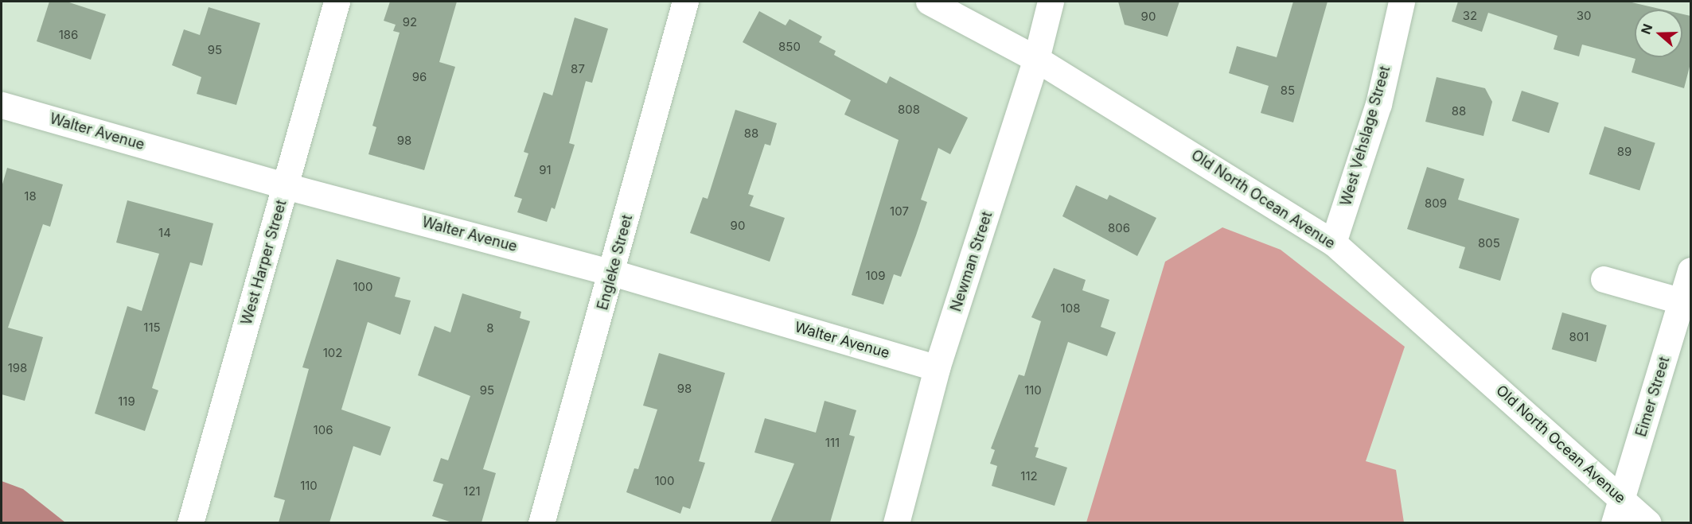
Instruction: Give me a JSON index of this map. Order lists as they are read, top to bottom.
{
  "streets": {
    "street": [
      "Walter Avenue",
      "West Vehslage Street",
      "Old North Ocean Avenue",
      "Newman Street",
      "West Harper Street",
      "Engleke Street",
      "Eimer Street"
    ]
  },
  "crossings": [
    ["Walter Avenue", "Newman Street"],
    ["Walter Avenue", "West Harper Street"],
    ["Walter Avenue", "Engleke Street"],
    ["West Vehslage Street", "Old North Ocean Avenue"],
    ["Old North Ocean Avenue", "Newman Street"],
    ["Old North Ocean Avenue", "Eimer Street"]
  ],
  "house_numbers": [
    "32",
    "30",
    "90",
    "92",
    "186",
    "850",
    "95",
    "87",
    "96",
    "85",
    "808",
    "88",
    "88",
    "98",
    "89",
    "91",
    "18",
    "809",
    "107",
    "90",
    "806",
    "14",
    "805",
    "109",
    "100",
    "108",
    "115",
    "8",
    "801",
    "102",
    "198",
    "98",
    "95",
    "110",
    "119",
    "106",
    "111",
    "112",
    "100",
    "110",
    "121"
  ],
  "north": "left"
}
